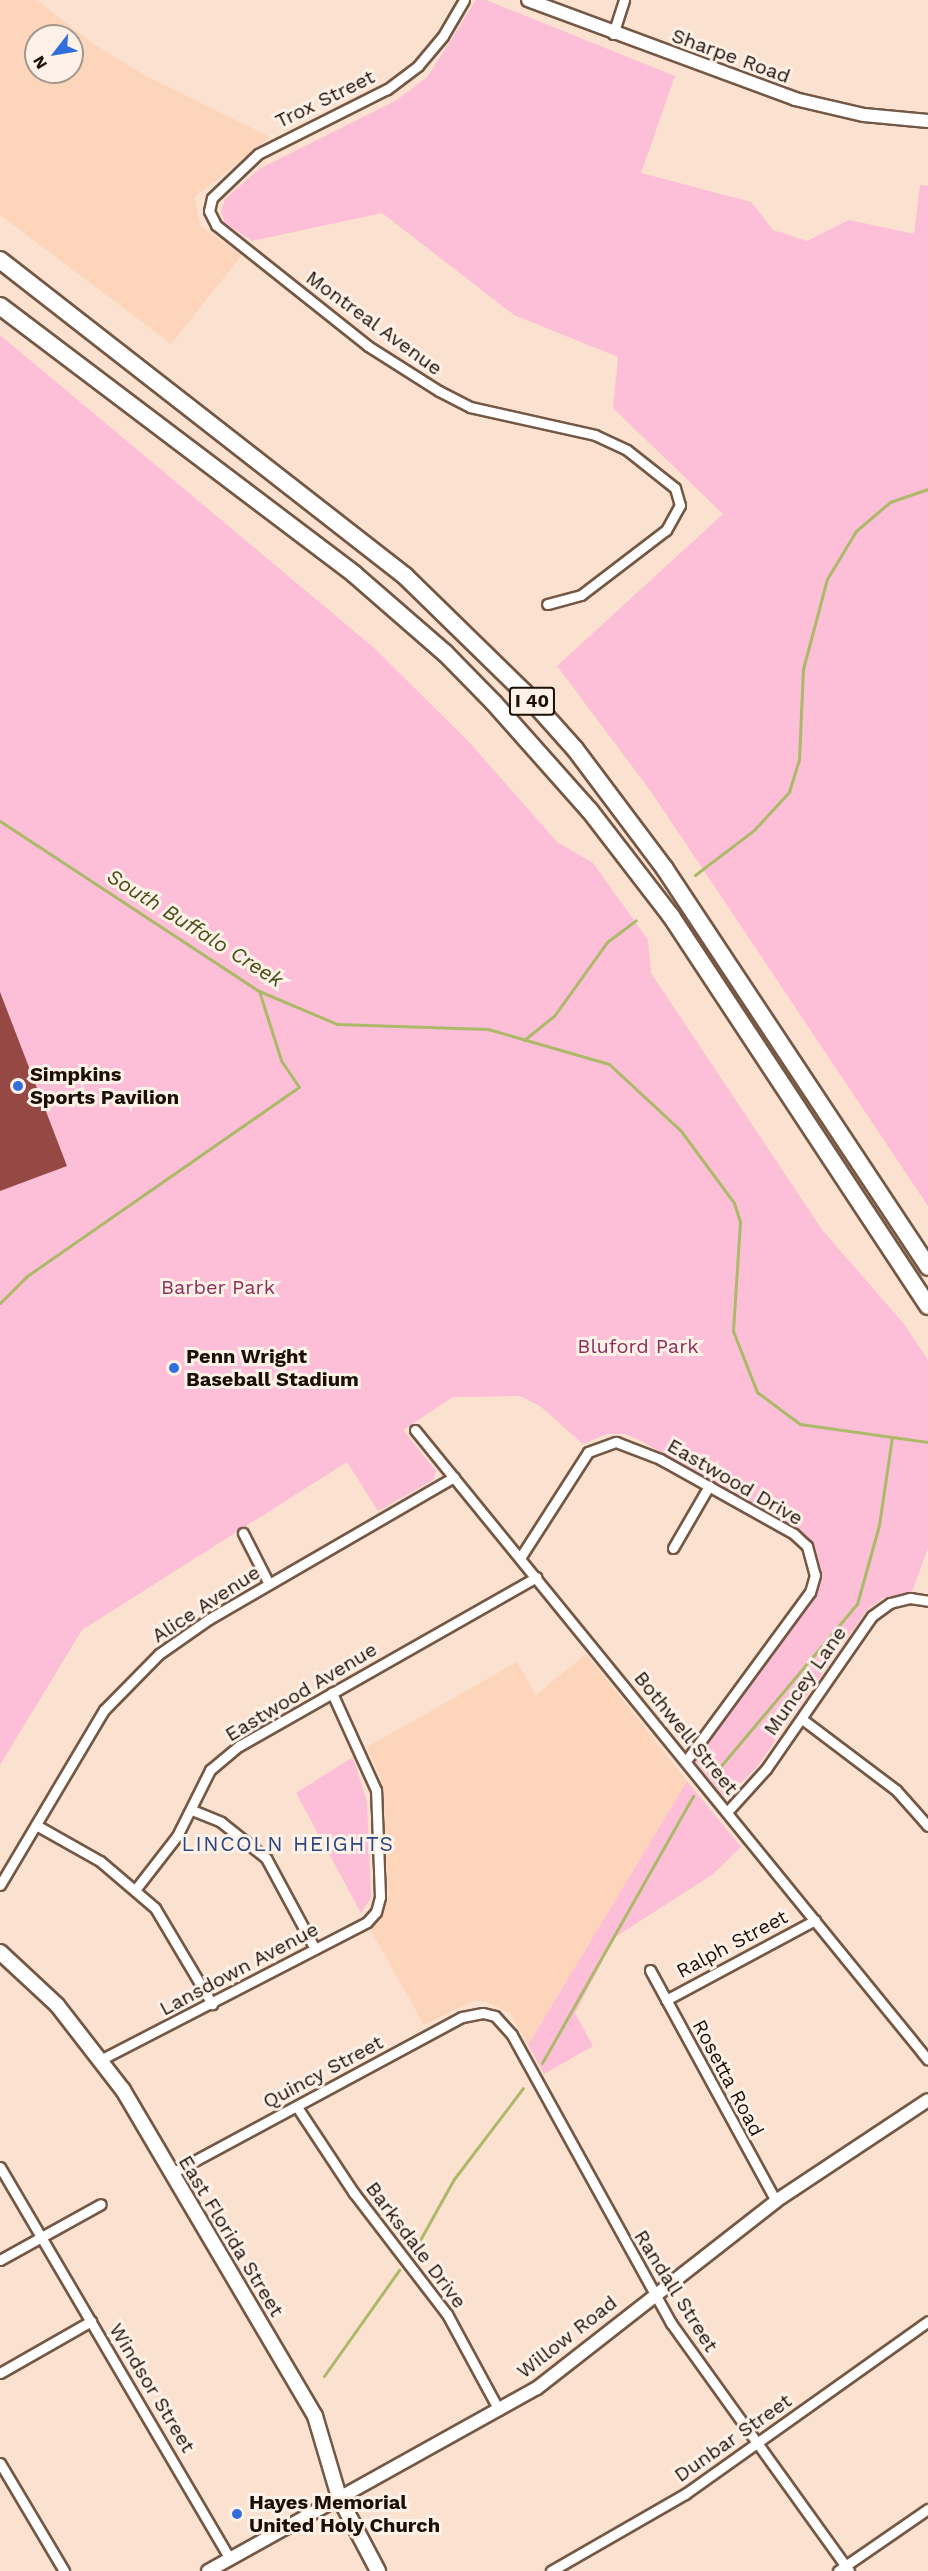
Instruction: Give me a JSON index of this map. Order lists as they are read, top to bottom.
{
  "streets": {
    "highway": ["I 40"],
    "main road": ["East Florida Street"],
    "street": [
      "Sharpe Road",
      "Trox Street",
      "Montreal Avenue",
      "Eastwood Drive",
      "Alice Avenue",
      "Muncey Lane",
      "Eastwood Avenue",
      "Bothwell Street",
      "Ralph Street",
      "Lansdown Avenue",
      "Quincy Street",
      "Rosetta Road",
      "Barksdale Drive",
      "Randall Street",
      "Willow Road",
      "Windsor Street",
      "Dunbar Street"
    ]
  },
  "crossings": [
    ["Trox Street", "Montreal Avenue"],
    ["Eastwood Drive", "Bothwell Street"],
    ["Alice Avenue", "Bothwell Street"],
    ["Muncey Lane", "Bothwell Street"],
    ["Eastwood Avenue", "Bothwell Street"],
    ["Eastwood Avenue", "Lansdown Avenue"],
    ["Bothwell Street", "Ralph Street"],
    ["Ralph Street", "Rosetta Road"],
    ["Lansdown Avenue", "East Florida Street"],
    ["Quincy Street", "East Florida Street"],
    ["Quincy Street", "Barksdale Drive"],
    ["Quincy Street", "Randall Street"],
    ["Rosetta Road", "Willow Road"],
    ["East Florida Street", "Willow Road"],
    ["Barksdale Drive", "Willow Road"],
    ["Randall Street", "Willow Road"],
    ["Randall Street", "Dunbar Street"],
    ["Willow Road", "Windsor Street"]
  ],
  "districts": ["LINCOLN HEIGHTS"],
  "water": ["South Buffalo Creek"],
  "parks": ["Barber Park", "Bluford Park"],
  "places": ["Simpkins Sports Pavilion", "Penn Wright Baseball Stadium", "Hayes Memorial United Holy Church"],
  "north": "bottom left"
}
